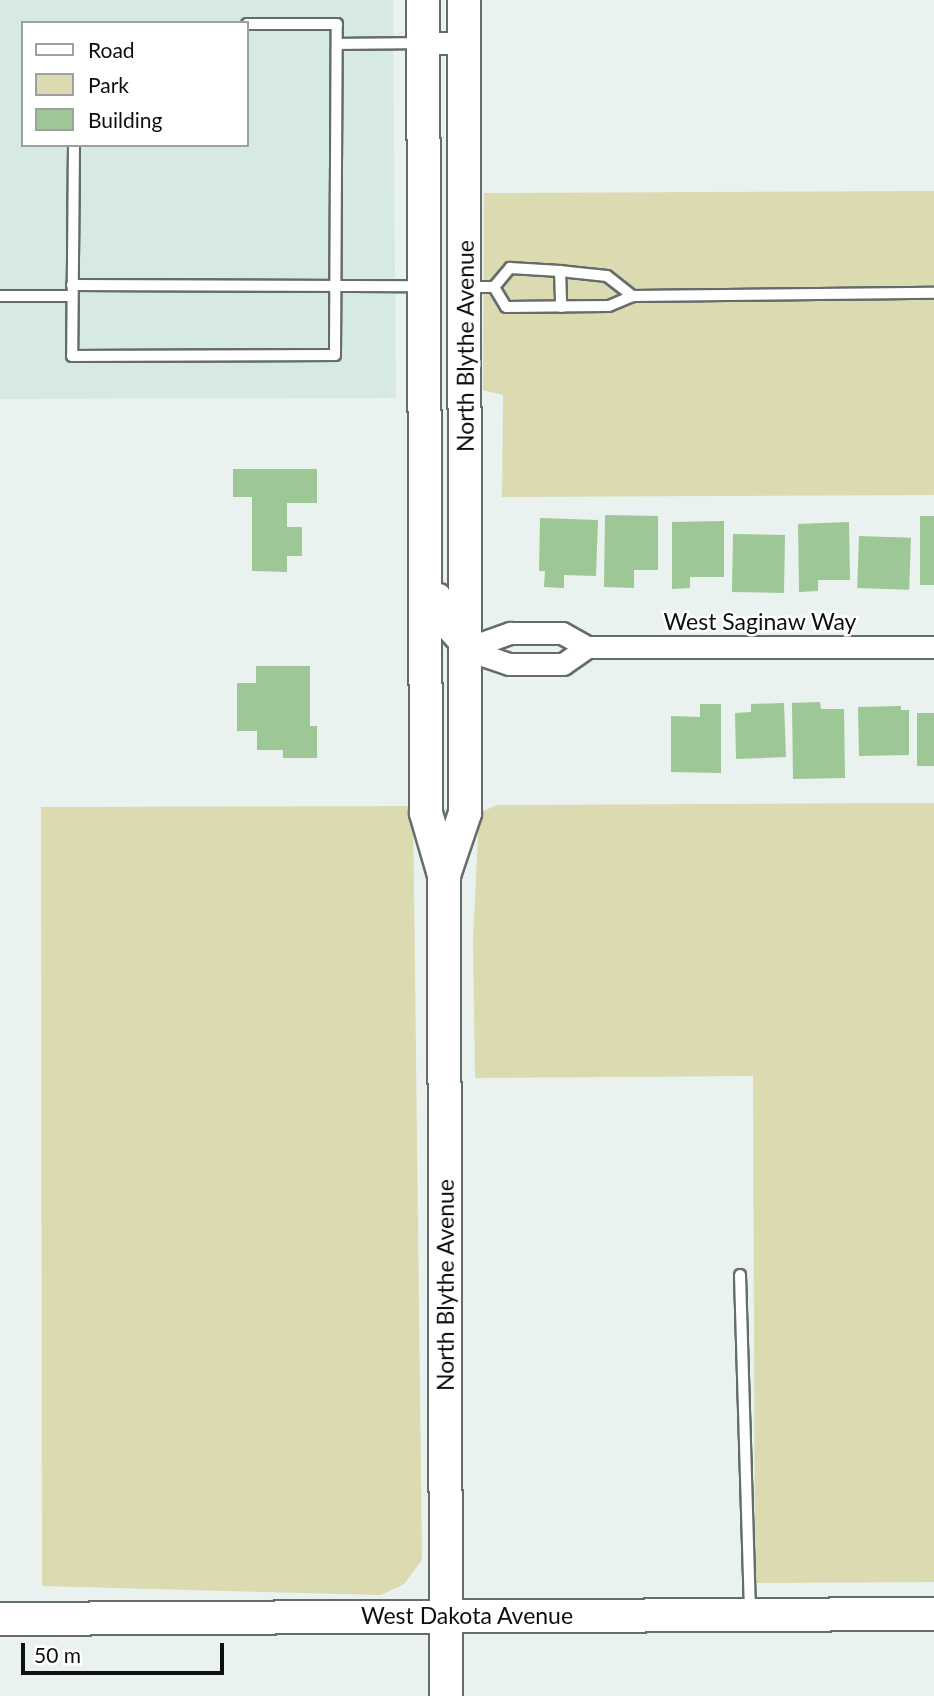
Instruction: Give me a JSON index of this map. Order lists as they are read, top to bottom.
{
  "streets": {
    "street": ["North Blythe Avenue", "West Saginaw Way", "West Dakota Avenue"]
  },
  "crossings": [
    ["North Blythe Avenue", "West Saginaw Way"],
    ["North Blythe Avenue", "West Dakota Avenue"]
  ],
  "legend": ["Road", "Park", "Building"],
  "scale_bar": "50 m"
}
